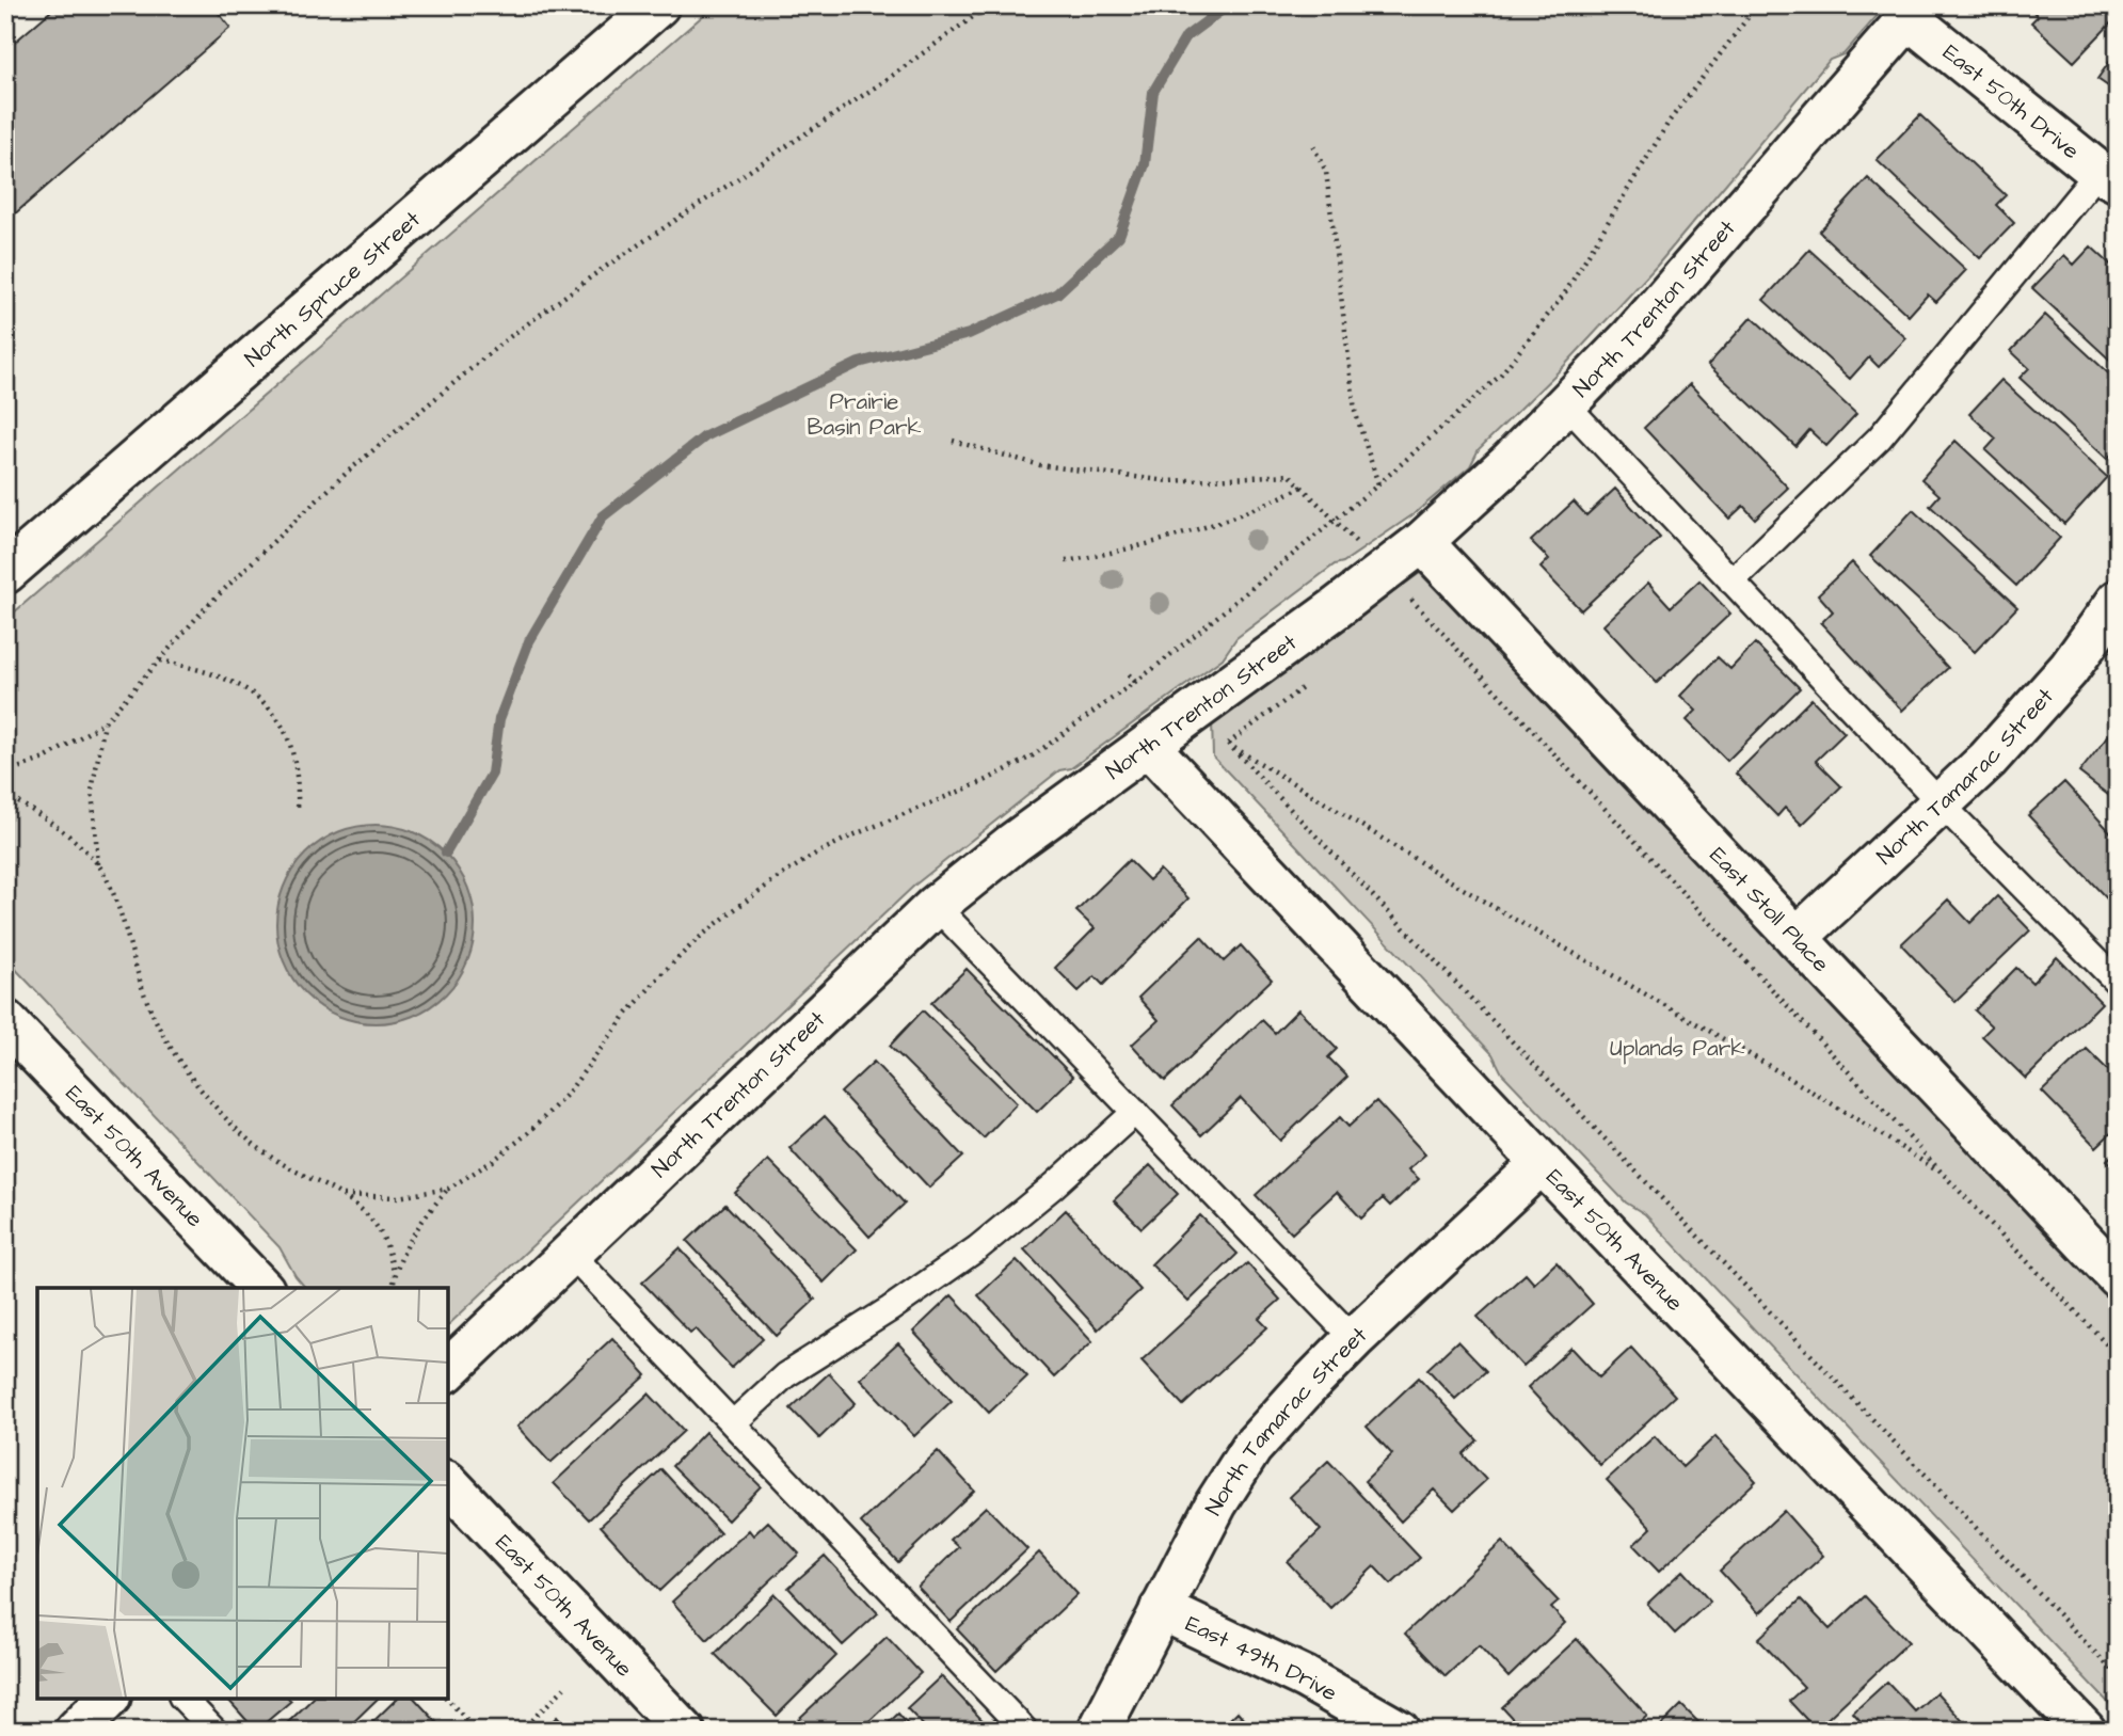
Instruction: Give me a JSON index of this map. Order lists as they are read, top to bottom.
{
  "streets": {
    "street": [
      "East 50th Drive",
      "North Spruce Street",
      "North Trenton Street",
      "North Tamarac Street",
      "East Stoll Place",
      "East 50th Avenue",
      "East 49th Drive"
    ]
  },
  "crossings": [
    ["East 50th Drive", "North Trenton Street"],
    ["North Trenton Street", "East Stoll Place"],
    ["North Trenton Street", "East 50th Avenue"],
    ["North Tamarac Street", "East Stoll Place"],
    ["North Tamarac Street", "East 50th Avenue"],
    ["North Tamarac Street", "East 49th Drive"]
  ],
  "parks": ["Prairie Basin Park", "Uplands Park"]
}
